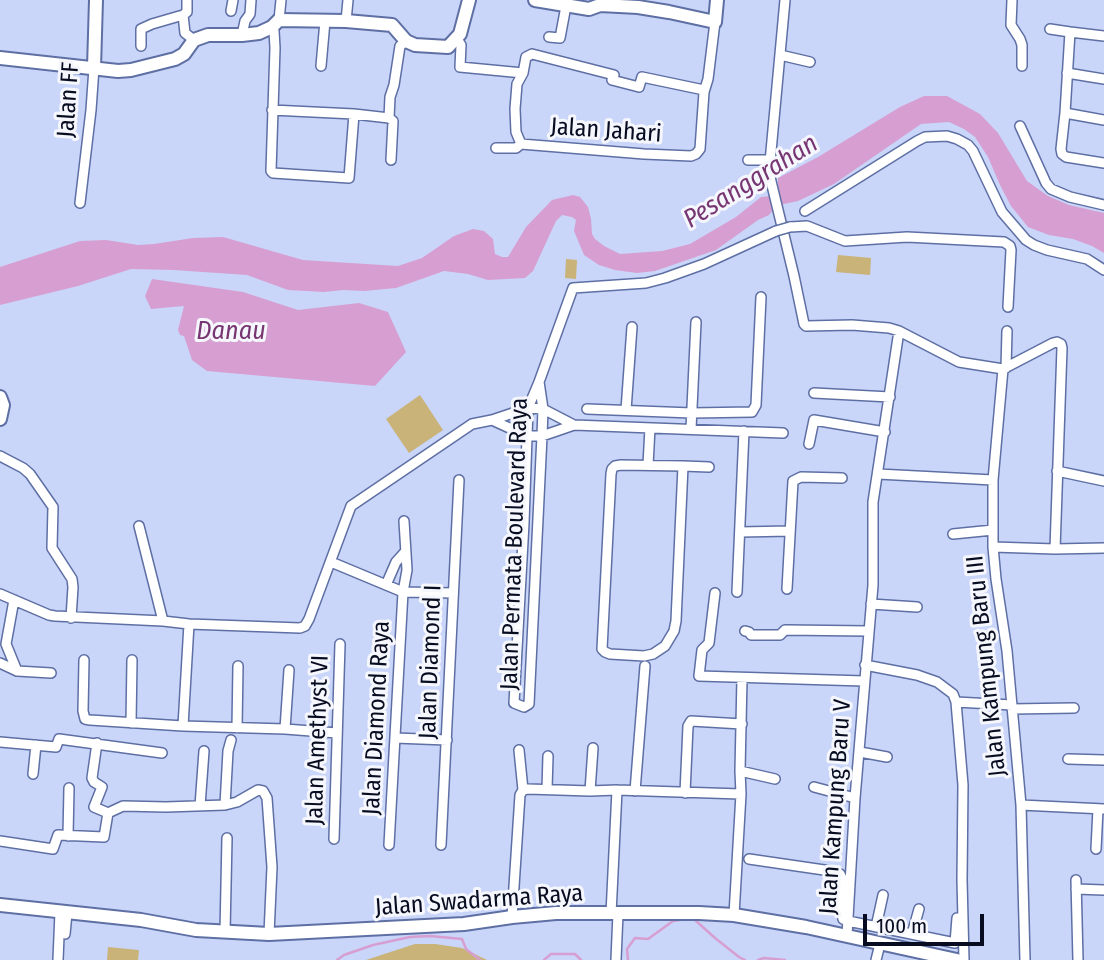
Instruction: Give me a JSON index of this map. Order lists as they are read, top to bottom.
{
  "streets": {
    "main road": ["Jalan FF", "Jalan Swadarma Raya"],
    "street": [
      "Jalan Jahari",
      "Jalan Permata Boulevard Raya",
      "Jalan Diamond I",
      "Jalan Kampung Baru III",
      "Jalan Diamond Raya",
      "Jalan Amethyst VI",
      "Jalan Kampung Baru V"
    ]
  },
  "crossings": [
    ["Jalan Diamond I", "Jalan Diamond Raya"],
    ["Jalan Kampung Baru V", "Jalan Swadarma Raya"]
  ],
  "water": ["Pesanggrahan", "Danau"],
  "scale_bar": "100 m"
}
